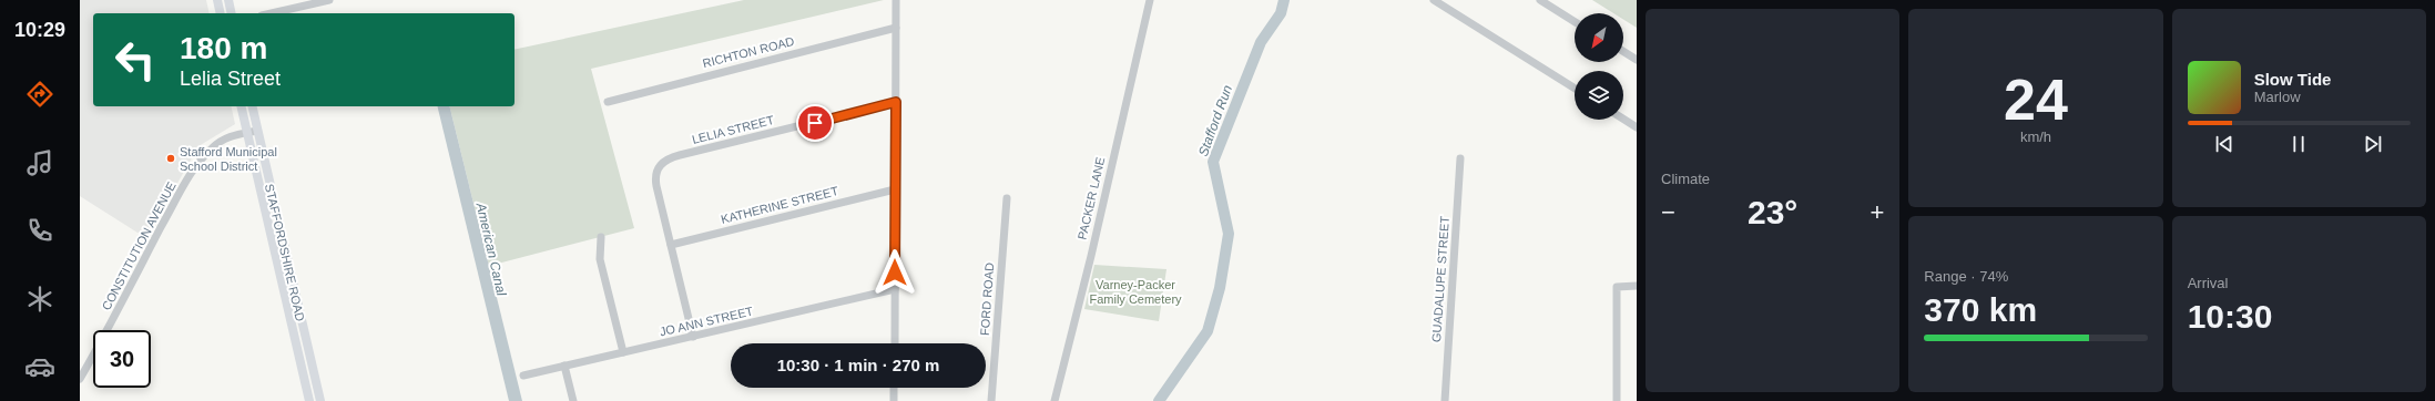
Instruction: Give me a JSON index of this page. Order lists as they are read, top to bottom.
{
  "streets": {
    "main road": ["STAFFORDSHIRE ROAD"],
    "street": [
      "RICHTON ROAD",
      "LELIA STREET",
      "PACKER LANE",
      "KATHERINE STREET",
      "CONSTITUTION AVENUE",
      "GUADALUPE STREET",
      "FORD ROAD",
      "JO ANN STREET"
    ]
  },
  "crossings": [
    ["LELIA STREET", "KATHERINE STREET"],
    ["LELIA STREET", "JO ANN STREET"],
    ["CONSTITUTION AVENUE", "STAFFORDSHIRE ROAD"]
  ],
  "water": ["Stafford Run", "American Canal"],
  "parks": ["Varney-Packer Family Cemetery"],
  "places": ["Stafford Municipal School District"],
  "north": "bottom left",
  "page": {
    "tabs": "10:29",
    "tile": [
      "Climate",
      ["24", "km/h"],
      ["Range · 74%", "370 km"],
      ["Arrival", "10:30"]
    ],
    "turn": ["180 m", "Lelia Street"],
    "song": ["Slow Tide", "Marlow"],
    "heat": ["−", "23°", "+"],
    "limit": "30",
    "trip": "10:30 · 1 min · 270 m"
  }
}
